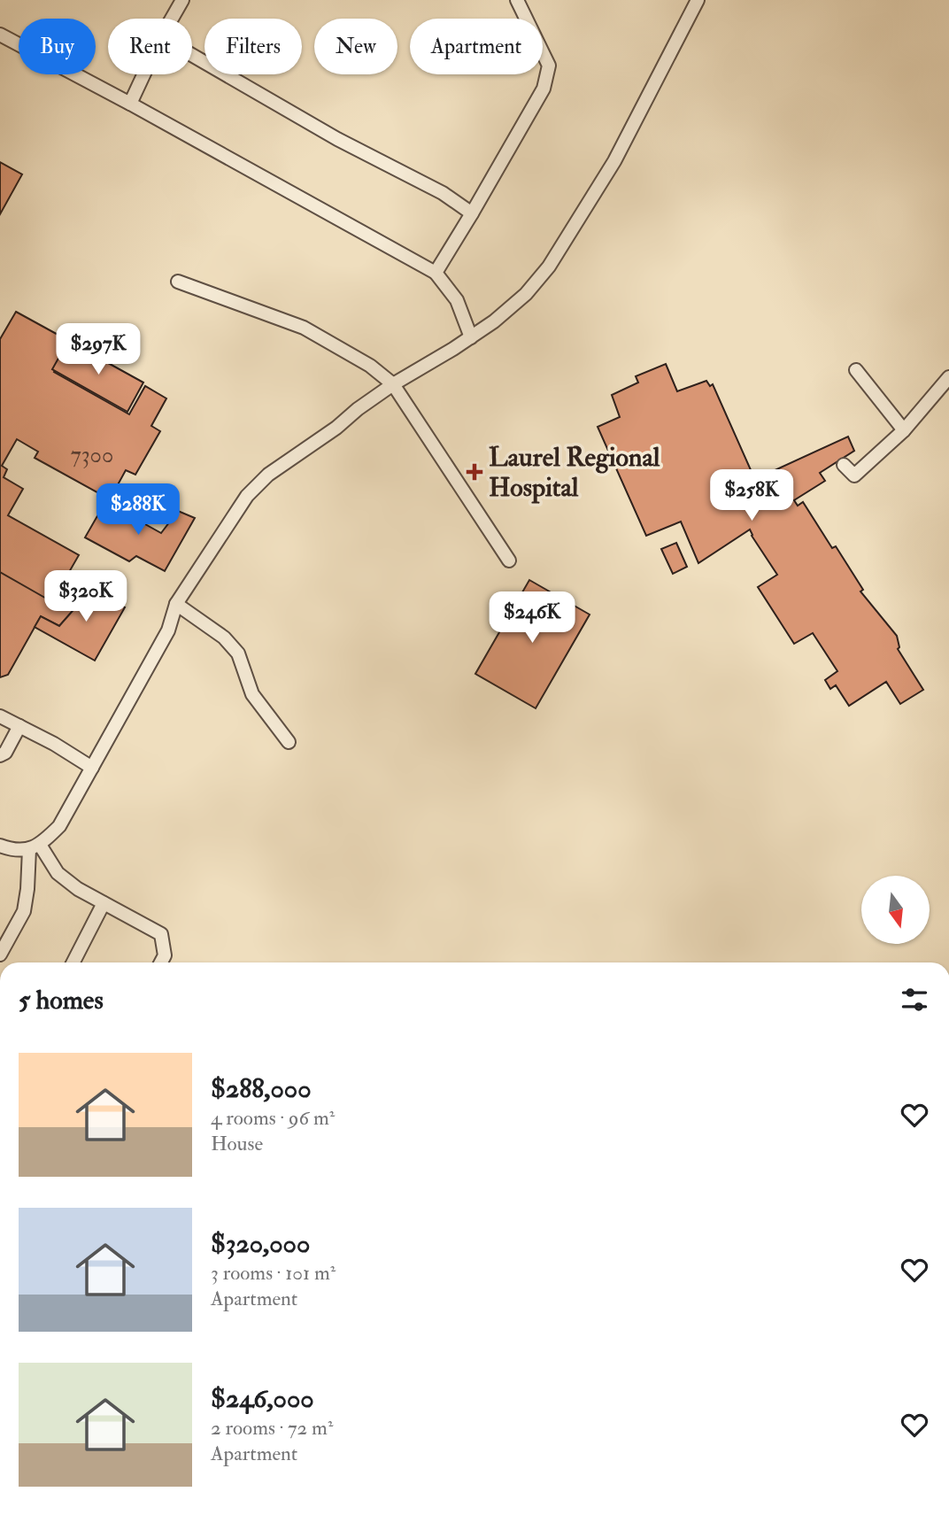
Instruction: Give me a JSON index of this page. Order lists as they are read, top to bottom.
{
  "places": {
    "health": ["Laurel Regional Hospital"]
  },
  "house_numbers": ["7300"],
  "north": "bottom",
  "page": {
    "chip": [
      "Buy",
      "Rent",
      "Filters",
      "New",
      "Apartment"
    ],
    "price": [
      "$297K",
      "$258K",
      "$288K",
      "$320K",
      "$246K"
    ],
    "heading": "5 homes",
    "list": [
      {
        "name": "$288,000",
        "note": "4 rooms · 96 m² · House"
      },
      {
        "name": "$320,000",
        "note": "3 rooms · 101 m² · Apartment"
      },
      {
        "name": "$246,000",
        "note": "2 rooms · 72 m² · Apartment"
      }
    ]
  }
}
